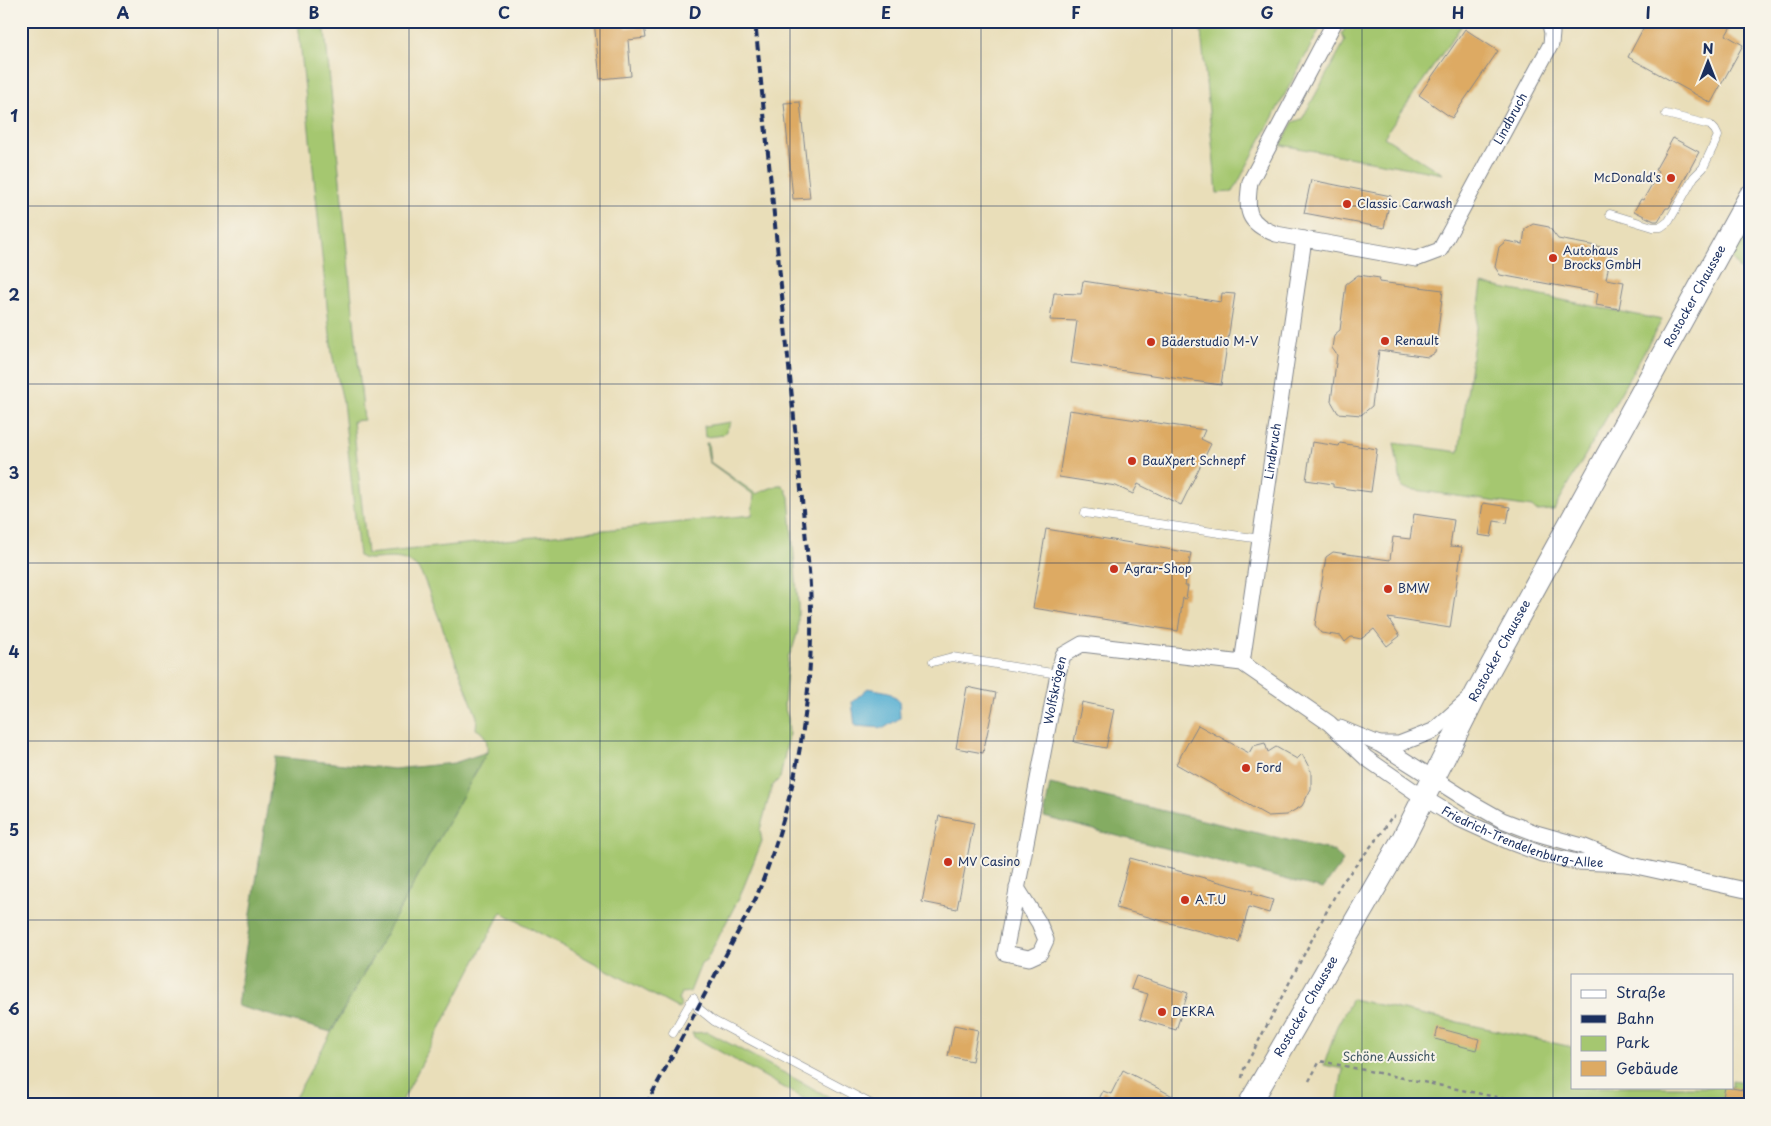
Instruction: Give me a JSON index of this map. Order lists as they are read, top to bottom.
{
  "streets": {
    "main road": ["Rostocker Chaussee"],
    "street": ["Lindbruch", "Wolfskrögen", "Friedrich-Trendelenburg-Allee"]
  },
  "crossings": [
    ["Lindbruch", "Wolfskrögen"],
    ["Rostocker Chaussee", "Wolfskrögen"],
    ["Rostocker Chaussee", "Friedrich-Trendelenburg-Allee"],
    ["Wolfskrögen", "Friedrich-Trendelenburg-Allee"]
  ],
  "parks": ["Schöne Aussicht"],
  "places": [
    "McDonald's",
    "Classic Carwash",
    "Autohaus Brocks GmbH",
    "Renault",
    "Bäderstudio M-V",
    "BauXpert Schnepf",
    "Agrar-Shop",
    "BMW",
    "Ford",
    "MV Casino",
    "A.T.U",
    "DEKRA"
  ],
  "legend": [
    "Straße",
    "Bahn",
    "Park",
    "Gebäude"
  ],
  "north": "top",
  "grid": {
    "columns": [
      "A",
      "B",
      "C",
      "D",
      "E",
      "F",
      "G",
      "H",
      "I"
    ],
    "rows": [
      "1",
      "2",
      "3",
      "4",
      "5",
      "6"
    ]
  }
}
